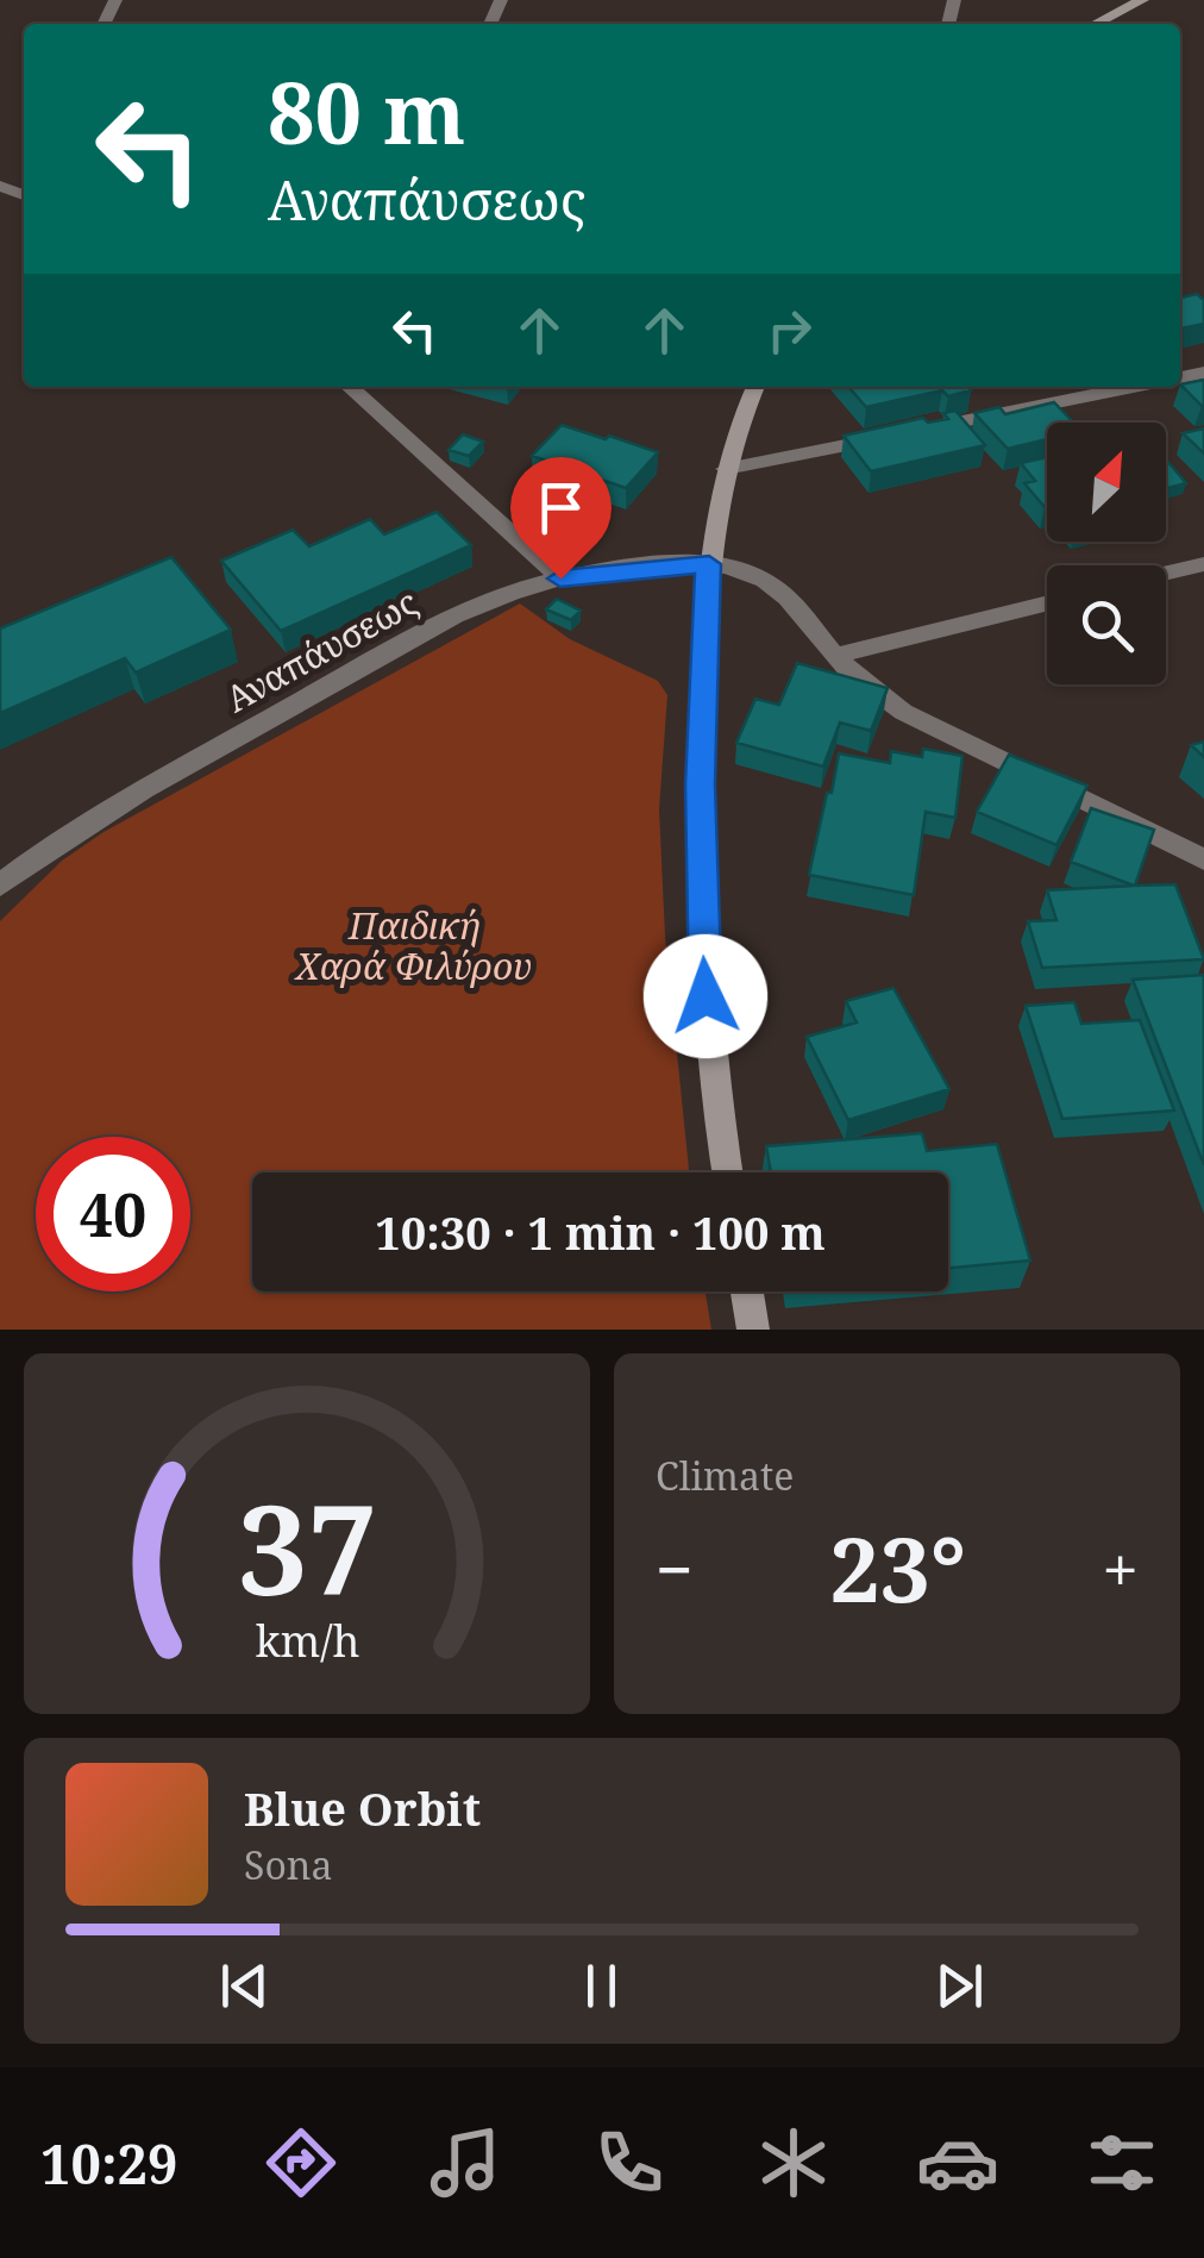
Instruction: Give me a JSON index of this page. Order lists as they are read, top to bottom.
{
  "streets": {
    "street": ["Αναπάυσεως"]
  },
  "parks": ["Παιδική Χαρά Φιλύρου"],
  "north": "top right",
  "page": {
    "turn": ["80 m", "Αναπάυσεως"],
    "limit": "40",
    "trip": "10:30 · 1 min · 100 m",
    "tile": "Climate",
    "heat": ["−", "23°", "+"],
    "song": ["Blue Orbit", "Sona"],
    "tabs": "10:29",
    "gauge": ["37", "km/h"]
  }
}
